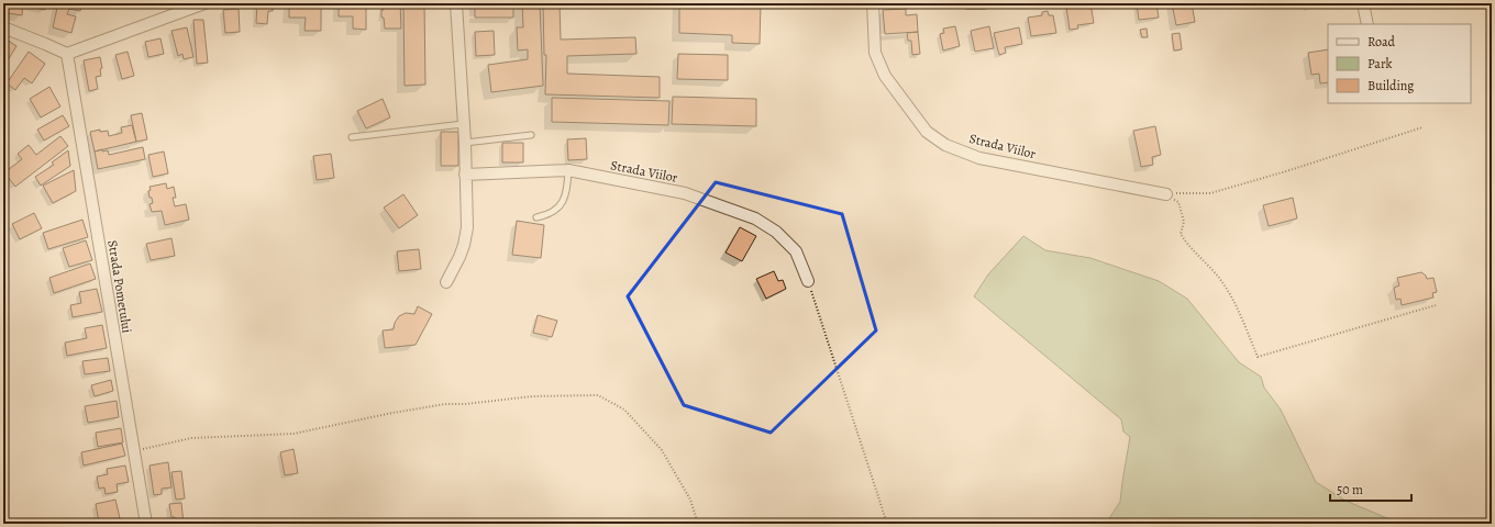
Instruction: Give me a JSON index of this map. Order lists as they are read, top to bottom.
{
  "streets": {
    "street": ["Strada Viilor", "Strada Pometului"]
  },
  "legend": ["Road", "Park", "Building"],
  "scale_bar": "50 m"
}
